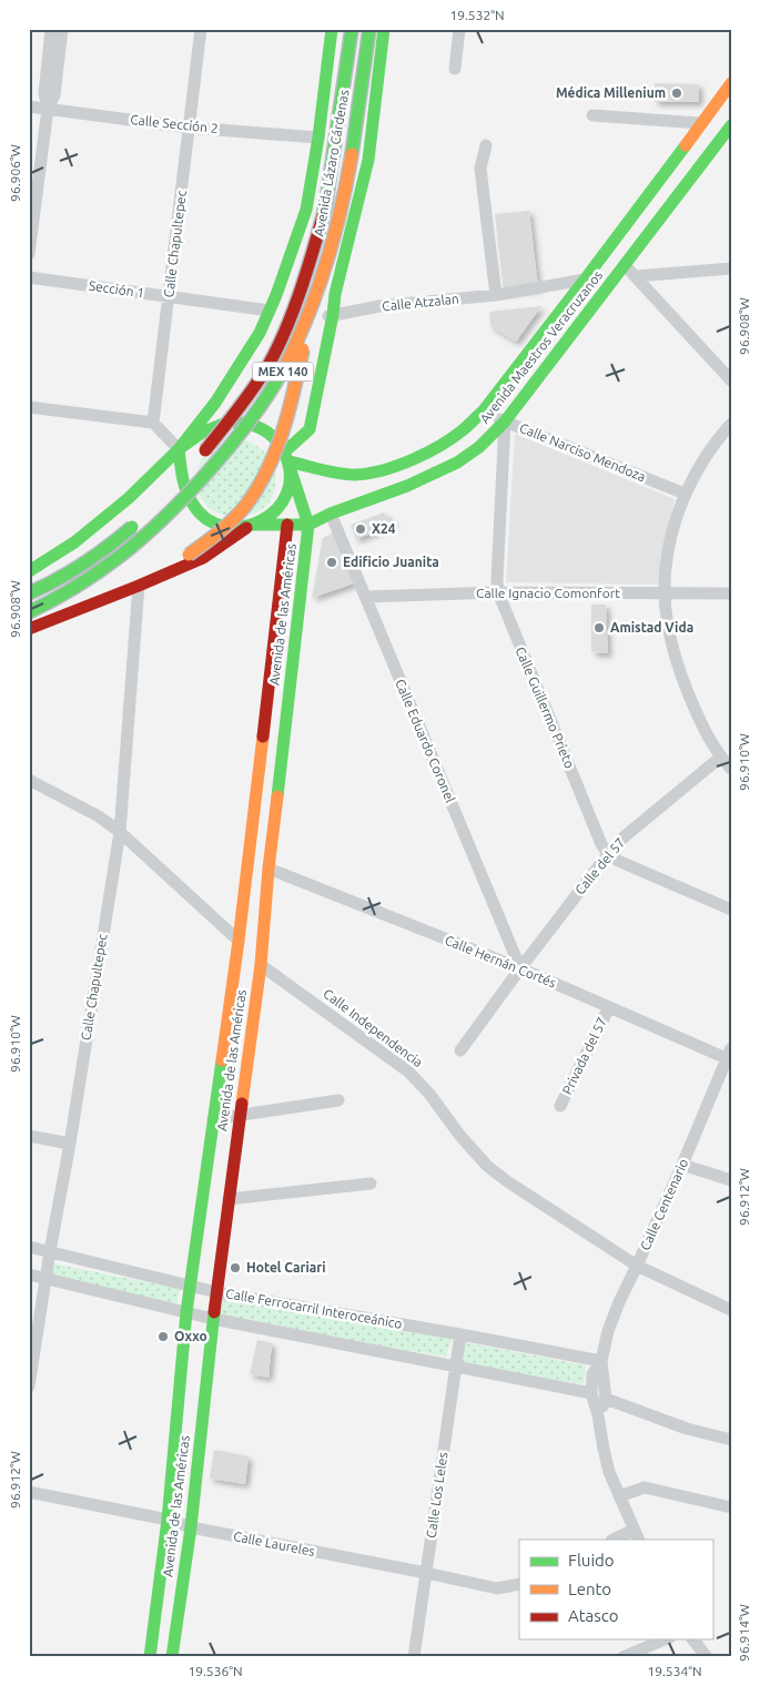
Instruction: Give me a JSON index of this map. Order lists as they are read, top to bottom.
{
  "streets": {
    "main road": [
      "Avenida Lázaro Cárdenas",
      "Avenida Maestros Veracruzanos",
      "MEX 140",
      "Avenida de las Américas",
      "Calle Independencia"
    ],
    "street": [
      "Calle Sección 2",
      "Calle Chapultepec",
      "Sección 1",
      "Calle Atzalan",
      "Calle Narciso Mendoza",
      "Calle Ignacio Comonfort",
      "Calle Guillermo Prieto",
      "Calle Eduardo Coronel",
      "Calle del 57",
      "Calle Hernán Cortés",
      "Privada del 57",
      "Calle Centenario",
      "Calle Ferrocarril Interoceánico",
      "Calle Los Leles",
      "Calle Laureles"
    ]
  },
  "crossings": [
    ["Calle Sección 2", "Calle Chapultepec"],
    ["Calle Sección 2", "MEX 140"],
    ["Calle Chapultepec", "Sección 1"],
    ["Calle Chapultepec", "Calle Independencia"],
    ["Calle Chapultepec", "Calle Ferrocarril Interoceánico"],
    ["Sección 1", "MEX 140"],
    ["Calle Atzalan", "Avenida Maestros Veracruzanos"],
    ["Calle Atzalan", "MEX 140"],
    ["Avenida Maestros Veracruzanos", "MEX 140"],
    ["Avenida Maestros Veracruzanos", "Calle Narciso Mendoza"],
    ["Avenida Maestros Veracruzanos", "Avenida de las Américas"],
    ["Avenida Maestros Veracruzanos", "Calle Guillermo Prieto"],
    ["Avenida Maestros Veracruzanos", "Calle Eduardo Coronel"],
    ["MEX 140", "Avenida de las Américas"],
    ["Calle Narciso Mendoza", "Calle Guillermo Prieto"],
    ["Calle Ignacio Comonfort", "Calle Guillermo Prieto"],
    ["Calle Ignacio Comonfort", "Calle Eduardo Coronel"],
    ["Avenida de las Américas", "Calle Hernán Cortés"],
    ["Avenida de las Américas", "Calle Independencia"],
    ["Avenida de las Américas", "Calle Ferrocarril Interoceánico"],
    ["Avenida de las Américas", "Calle Laureles"],
    ["Calle Guillermo Prieto", "Calle del 57"],
    ["Calle Eduardo Coronel", "Calle del 57"],
    ["Calle Eduardo Coronel", "Calle Hernán Cortés"],
    ["Calle del 57", "Calle Hernán Cortés"],
    ["Calle Hernán Cortés", "Privada del 57"],
    ["Calle Hernán Cortés", "Calle Centenario"],
    ["Calle Independencia", "Calle Centenario"],
    ["Calle Centenario", "Calle Ferrocarril Interoceánico"],
    ["Calle Ferrocarril Interoceánico", "Calle Los Leles"],
    ["Calle Los Leles", "Calle Laureles"]
  ],
  "places": [
    "Médica Millenium",
    "X24",
    "Edificio Juanita",
    "Amistad Vida",
    "Hotel Cariari",
    "Oxxo"
  ],
  "legend": ["Fluido", "Lento", "Atasco"],
  "coordinates": [
    "19.532°N",
    "96.906°W",
    "96.908°W",
    "96.910°W",
    "96.912°W",
    "96.914°W",
    "19.536°N",
    "19.534°N"
  ]
}
